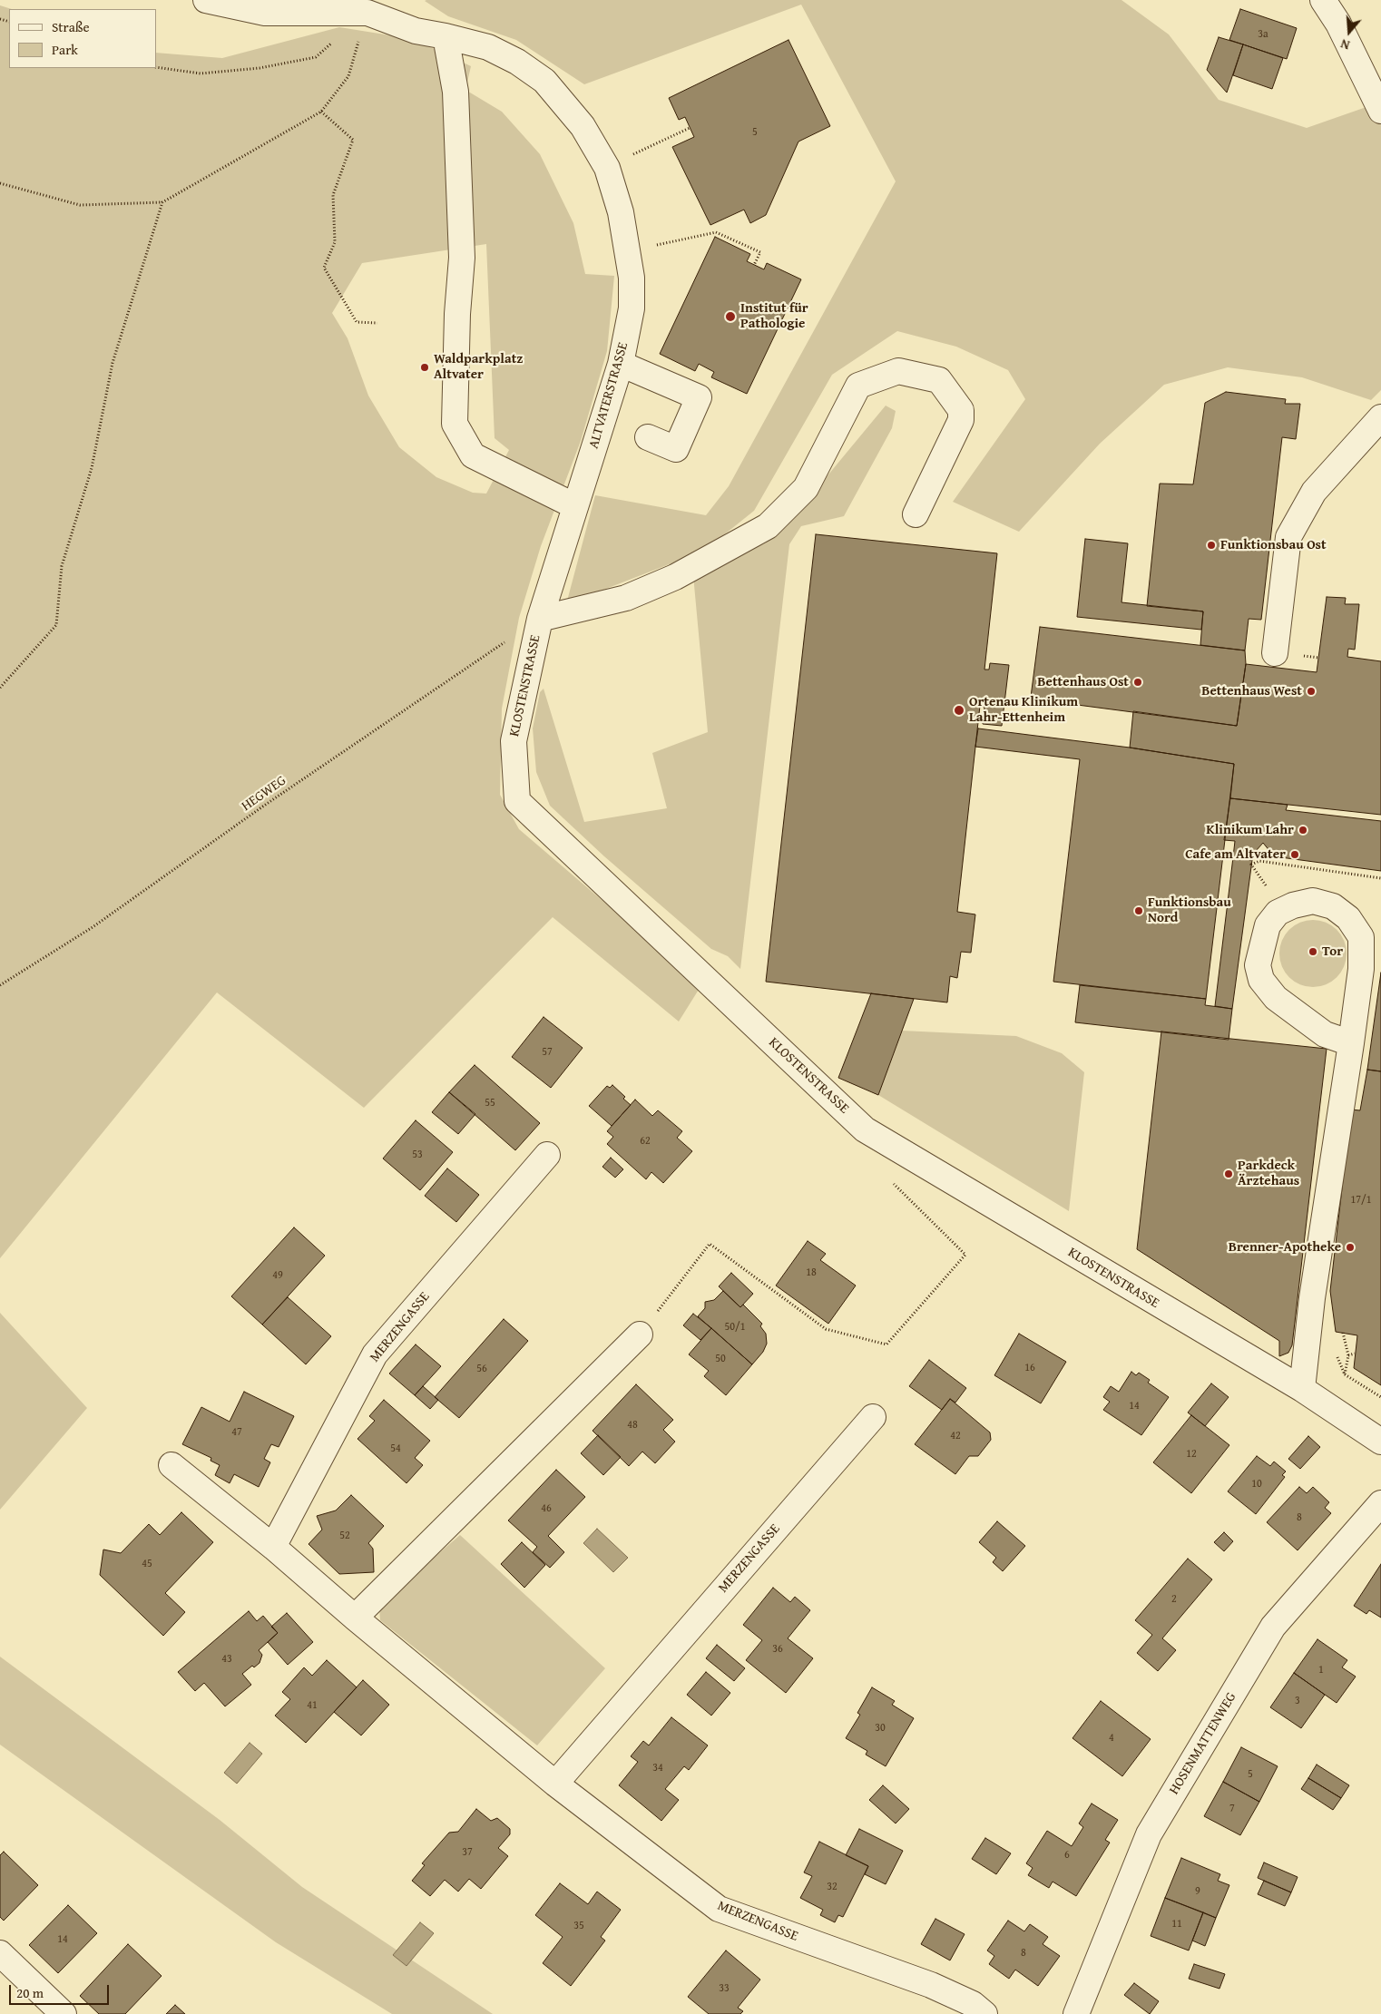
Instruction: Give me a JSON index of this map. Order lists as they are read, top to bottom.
{
  "streets": {
    "street": [
      "ALTVATERSTRASSE",
      "KLOSTENSTRASSE",
      "MERZENGASSE",
      "HOSENMATTENWEG"
    ],
    "path": ["HEGWEG"]
  },
  "crossings": [
    ["ALTVATERSTRASSE", "KLOSTENSTRASSE"],
    ["ALTVATERSTRASSE", "HEGWEG"],
    ["KLOSTENSTRASSE", "HEGWEG"]
  ],
  "places": [
    "Institut für Pathologie",
    "Waldparkplatz Altvater",
    "Funktionsbau Ost",
    "Bettenhaus Ost",
    "Bettenhaus West",
    "Ortenau Klinikum Lahr-Ettenheim",
    "Klinikum Lahr",
    "Cafe am Altvater",
    "Funktionsbau Nord",
    "Tor",
    "Parkdeck Ärztehaus",
    "Brenner-Apotheke"
  ],
  "house_numbers": [
    "3a",
    "5",
    "57",
    "55",
    "62",
    "53",
    "17/1",
    "18",
    "49",
    "50/1",
    "50",
    "16",
    "56",
    "14",
    "48",
    "47",
    "42",
    "54",
    "12",
    "10",
    "46",
    "8",
    "52",
    "45",
    "2",
    "36",
    "43",
    "1",
    "3",
    "41",
    "30",
    "4",
    "34",
    "5",
    "7",
    "37",
    "6",
    "32",
    "9",
    "11",
    "35",
    "14",
    "8",
    "33"
  ],
  "legend": ["Straße", "Park"],
  "scale_bar": "20 m",
  "north": "bottom"
}
